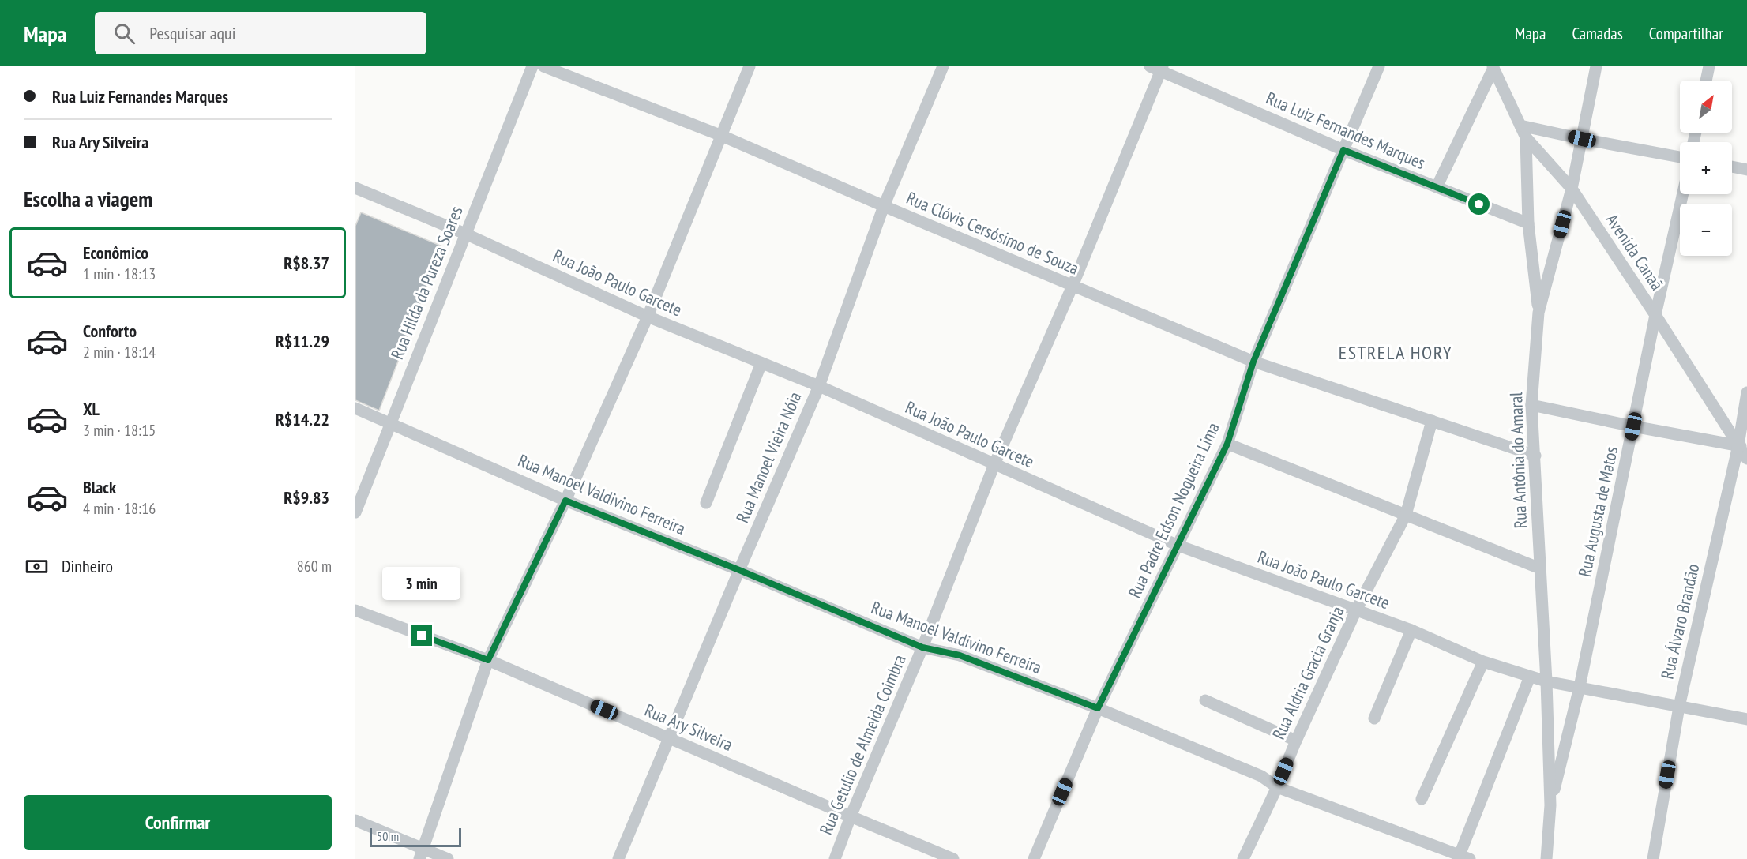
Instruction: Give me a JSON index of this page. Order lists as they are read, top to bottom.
{
  "streets": {
    "street": [
      "Rua Luiz Fernandes Marques",
      "Rua Clóvis Cersósimo de Souza",
      "Avenida Canaã",
      "Rua Hilda da Pureza Soares",
      "Rua João Paulo Garcete",
      "Rua Manoel Vieira Nóia",
      "Rua Antônia do Amaral",
      "Rua Manoel Valdivino Ferreira",
      "Rua Padre Edson Nogueira Lima",
      "Rua Augusta de Matos",
      "Rua Álvaro Brandão",
      "Rua Aldria Gracia Granja",
      "Rua Ary Silveira",
      "Rua Getulio de Almeida Coimbra"
    ]
  },
  "crossings": [
    ["Rua Luiz Fernandes Marques", "Rua Padre Edson Nogueira Lima"],
    ["Rua Luiz Fernandes Marques", "Rua Getulio de Almeida Coimbra"],
    ["Rua Clóvis Cersósimo de Souza", "Rua Manoel Vieira Nóia"],
    ["Rua Clóvis Cersósimo de Souza", "Rua Antônia do Amaral"],
    ["Rua Clóvis Cersósimo de Souza", "Rua Padre Edson Nogueira Lima"],
    ["Rua Clóvis Cersósimo de Souza", "Rua Aldria Gracia Granja"],
    ["Rua Clóvis Cersósimo de Souza", "Rua Getulio de Almeida Coimbra"],
    ["Avenida Canaã", "Rua Antônia do Amaral"],
    ["Avenida Canaã", "Rua Augusta de Matos"],
    ["Avenida Canaã", "Rua Álvaro Brandão"],
    ["Rua Hilda da Pureza Soares", "Rua João Paulo Garcete"],
    ["Rua Hilda da Pureza Soares", "Rua Manoel Valdivino Ferreira"],
    ["Rua João Paulo Garcete", "Rua Manoel Vieira Nóia"],
    ["Rua João Paulo Garcete", "Rua Antônia do Amaral"],
    ["Rua João Paulo Garcete", "Rua Padre Edson Nogueira Lima"],
    ["Rua João Paulo Garcete", "Rua Augusta de Matos"],
    ["Rua João Paulo Garcete", "Rua Álvaro Brandão"],
    ["Rua João Paulo Garcete", "Rua Aldria Gracia Granja"],
    ["Rua João Paulo Garcete", "Rua Getulio de Almeida Coimbra"],
    ["Rua Manoel Vieira Nóia", "Rua Manoel Valdivino Ferreira"],
    ["Rua Manoel Vieira Nóia", "Rua Ary Silveira"],
    ["Rua Antônia do Amaral", "Rua Augusta de Matos"],
    ["Rua Manoel Valdivino Ferreira", "Rua Padre Edson Nogueira Lima"],
    ["Rua Manoel Valdivino Ferreira", "Rua Aldria Gracia Granja"],
    ["Rua Manoel Valdivino Ferreira", "Rua Getulio de Almeida Coimbra"],
    ["Rua Ary Silveira", "Rua Getulio de Almeida Coimbra"]
  ],
  "districts": ["ESTRELA HORY"],
  "scale_bar": "50 m",
  "north": "top right",
  "page": {
    "header": "Mapa",
    "search": "Pesquisar aqui",
    "nav": ["Mapa", "Camadas", "Compartilhar"],
    "banner": ["Rua Luiz Fernandes Marques", "Rua Ary Silveira"],
    "map_buttons": ["+", "−"],
    "heading": "Escolha a viagem",
    "list": [
      {
        "name": "Econômico",
        "note": "1 min · 18:13",
        "value": "R$8.37"
      },
      {
        "name": "Conforto",
        "note": "2 min · 18:14",
        "value": "R$11.29"
      },
      {
        "name": "XL",
        "note": "3 min · 18:15",
        "value": "R$14.22"
      },
      {
        "name": "Black",
        "note": "4 min · 18:16",
        "value": "R$9.83"
      }
    ],
    "pay": ["Dinheiro", "860 m"],
    "bubble": "3 min",
    "buttons": "Confirmar",
    "scale": "50 m"
  }
}
